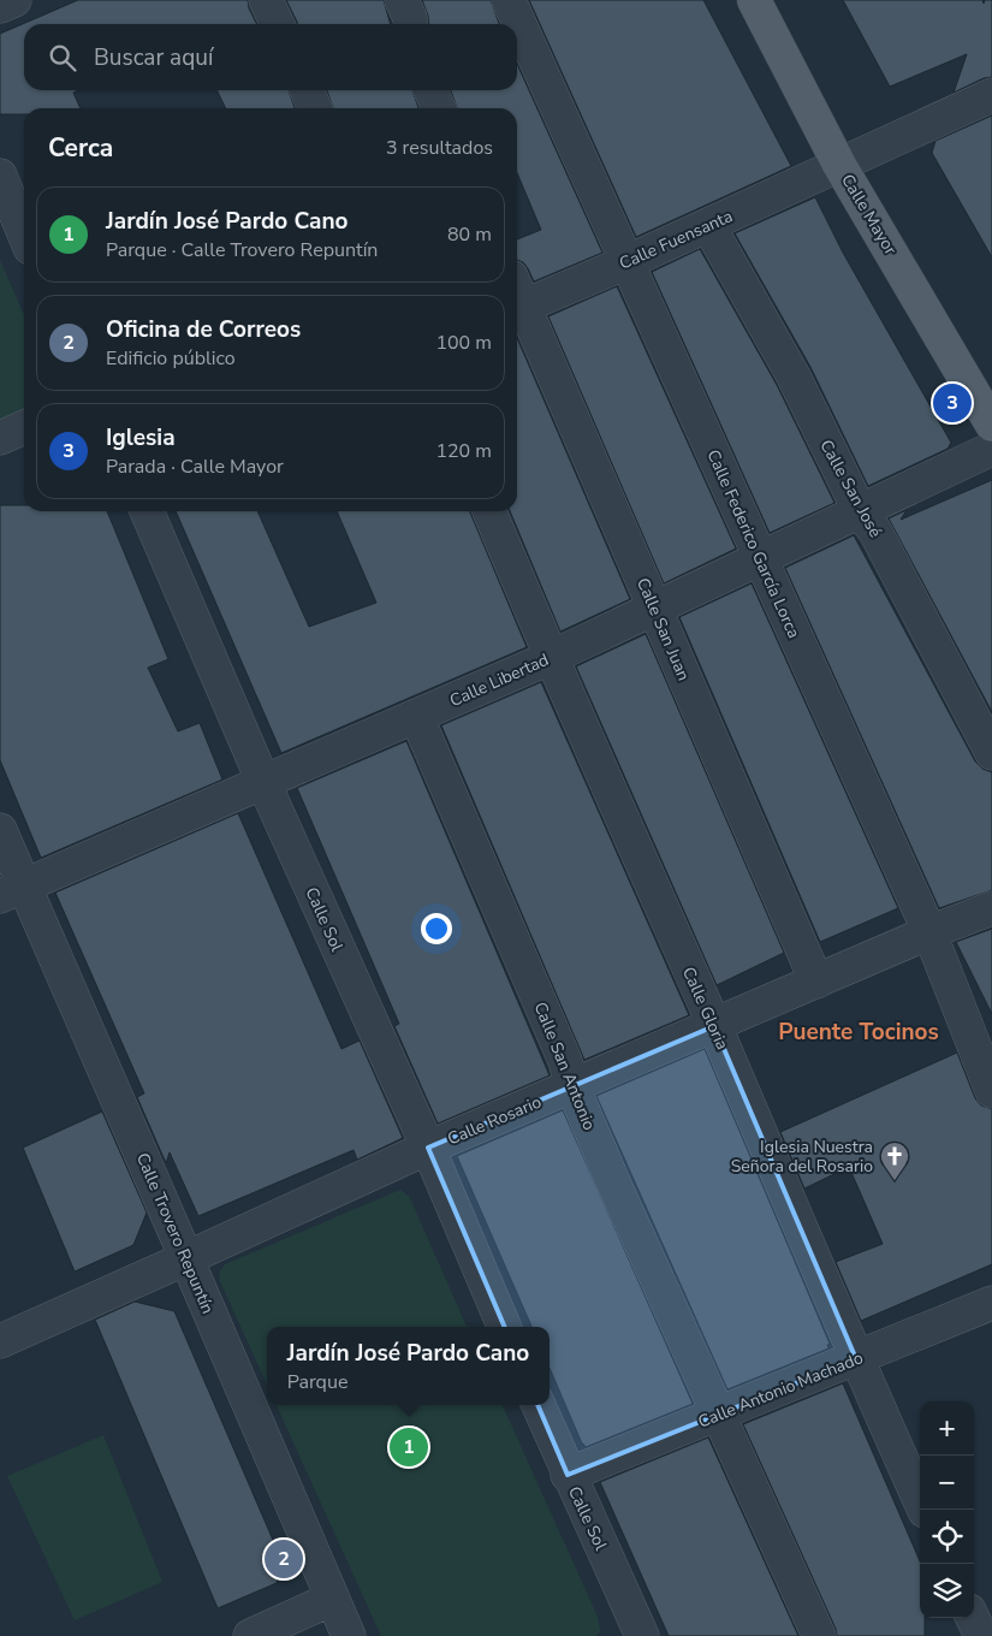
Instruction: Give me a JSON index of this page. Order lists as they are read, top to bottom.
{
  "streets": {
    "main road": ["Calle Mayor"],
    "street": [
      "Calle Fuensanta",
      "Calle San José",
      "Calle Federico García Lorca",
      "Calle San Juan",
      "Calle Libertad",
      "Calle Sol",
      "Calle Gloria",
      "Calle San Antonio",
      "Calle Rosario",
      "Calle Trovero Repuntín",
      "Calle Antonio Machado"
    ]
  },
  "crossings": [
    ["Calle Mayor", "Calle Fuensanta"],
    ["Calle Fuensanta", "Calle San José"],
    ["Calle Fuensanta", "Calle Federico García Lorca"],
    ["Calle Fuensanta", "Calle San Juan"],
    ["Calle San José", "Calle Libertad"],
    ["Calle Federico García Lorca", "Calle Libertad"],
    ["Calle Federico García Lorca", "Calle Rosario"],
    ["Calle San Juan", "Calle Libertad"],
    ["Calle San Juan", "Calle Rosario"],
    ["Calle Libertad", "Calle Sol"],
    ["Calle Libertad", "Calle Gloria"],
    ["Calle Libertad", "Calle San Antonio"],
    ["Calle Libertad", "Calle Trovero Repuntín"],
    ["Calle Sol", "Calle Rosario"],
    ["Calle Sol", "Calle Antonio Machado"],
    ["Calle Gloria", "Calle Rosario"],
    ["Calle Gloria", "Calle Antonio Machado"],
    ["Calle San Antonio", "Calle Rosario"],
    ["Calle San Antonio", "Calle Antonio Machado"],
    ["Calle Rosario", "Calle Trovero Repuntín"]
  ],
  "districts": ["Puente Tocinos"],
  "places": {
    "church": ["Iglesia Nuestra Señora del Rosario"]
  },
  "page": {
    "search": "Buscar aquí",
    "heading": ["Cerca", "3 resultados"],
    "list": [
      {
        "mark": "1",
        "name": "Jardín José Pardo Cano",
        "note": "Parque · Calle Trovero Repuntín",
        "value": "80 m"
      },
      {
        "mark": "2",
        "name": "Oficina de Correos",
        "note": "Edificio público",
        "value": "100 m"
      },
      {
        "mark": "3",
        "name": "Iglesia",
        "note": "Parada · Calle Mayor",
        "value": "120 m"
      }
    ],
    "pins": ["3", "1", "2"],
    "popup": ["Jardín José Pardo Cano", "Parque"],
    "map_buttons": ["+", "−"]
  }
}
